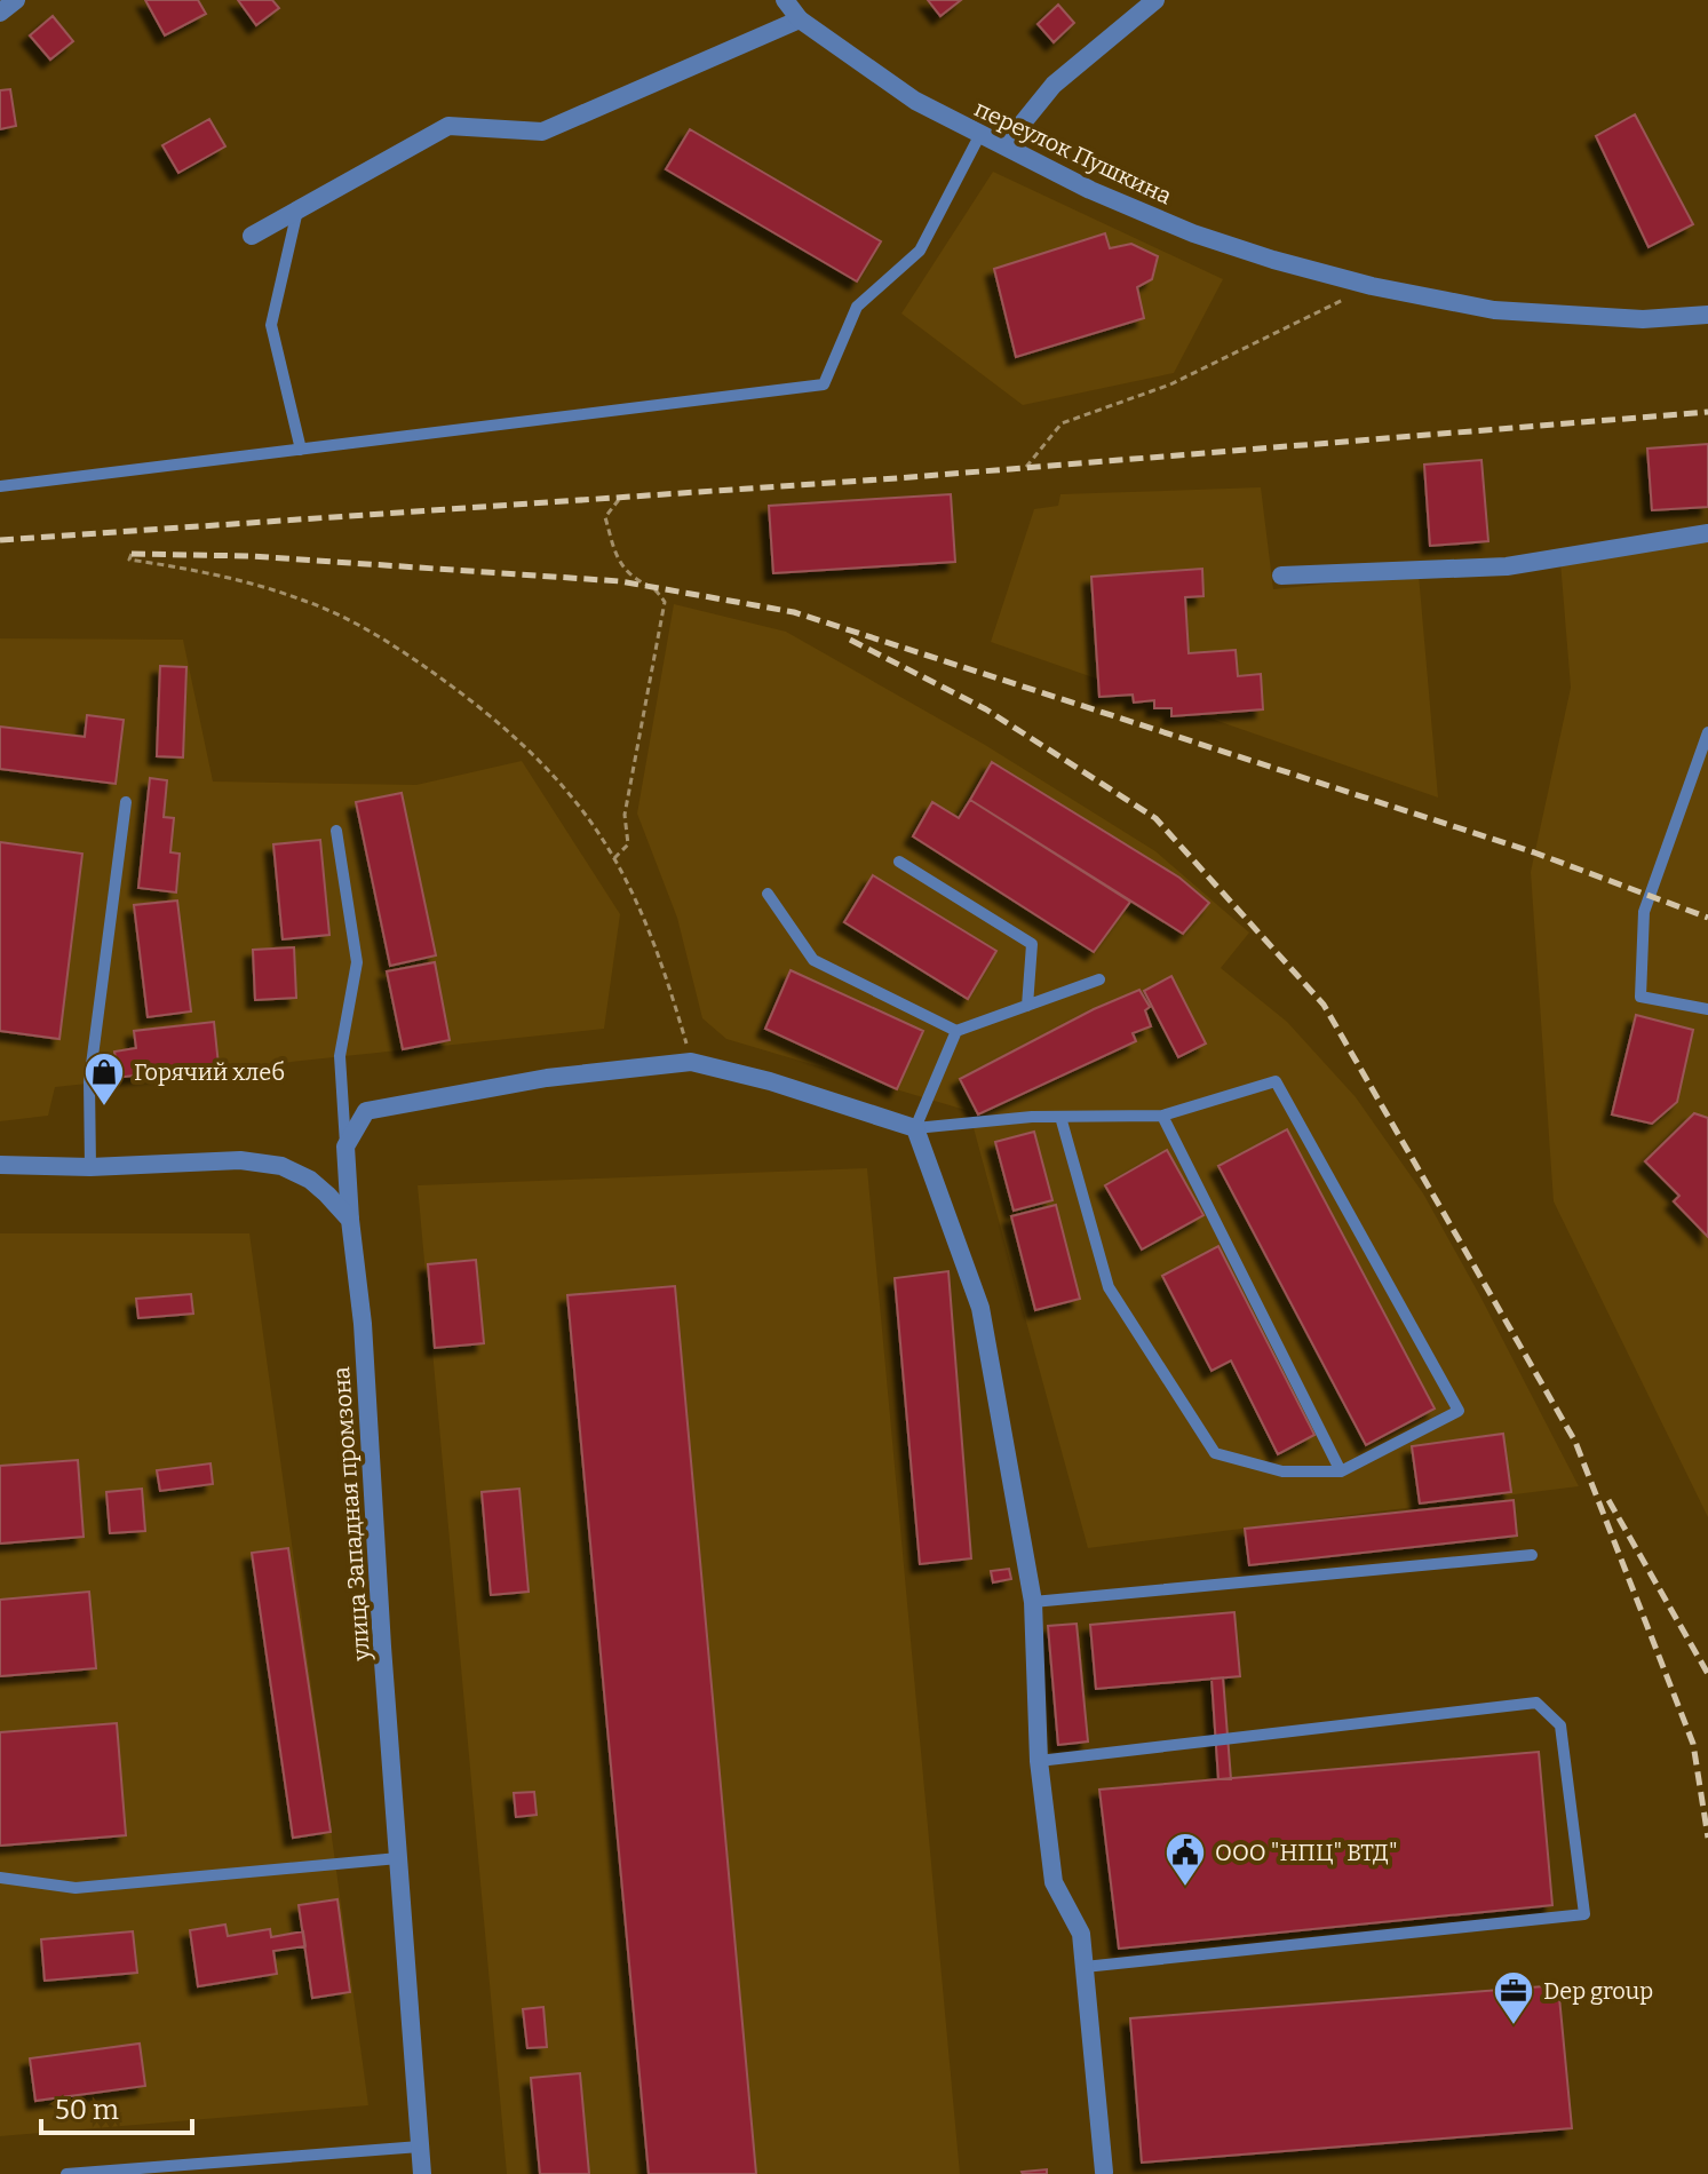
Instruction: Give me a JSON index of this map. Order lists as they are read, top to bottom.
{
  "streets": {
    "street": ["переулок Пушкина", "улица Западная промзона"]
  },
  "places": {
    "shop": ["Горячий хлеб"],
    "public building": ["ООО \"НПЦ\" ВТД\""],
    "office": ["Dep group"]
  },
  "scale_bar": "50 m"
}
